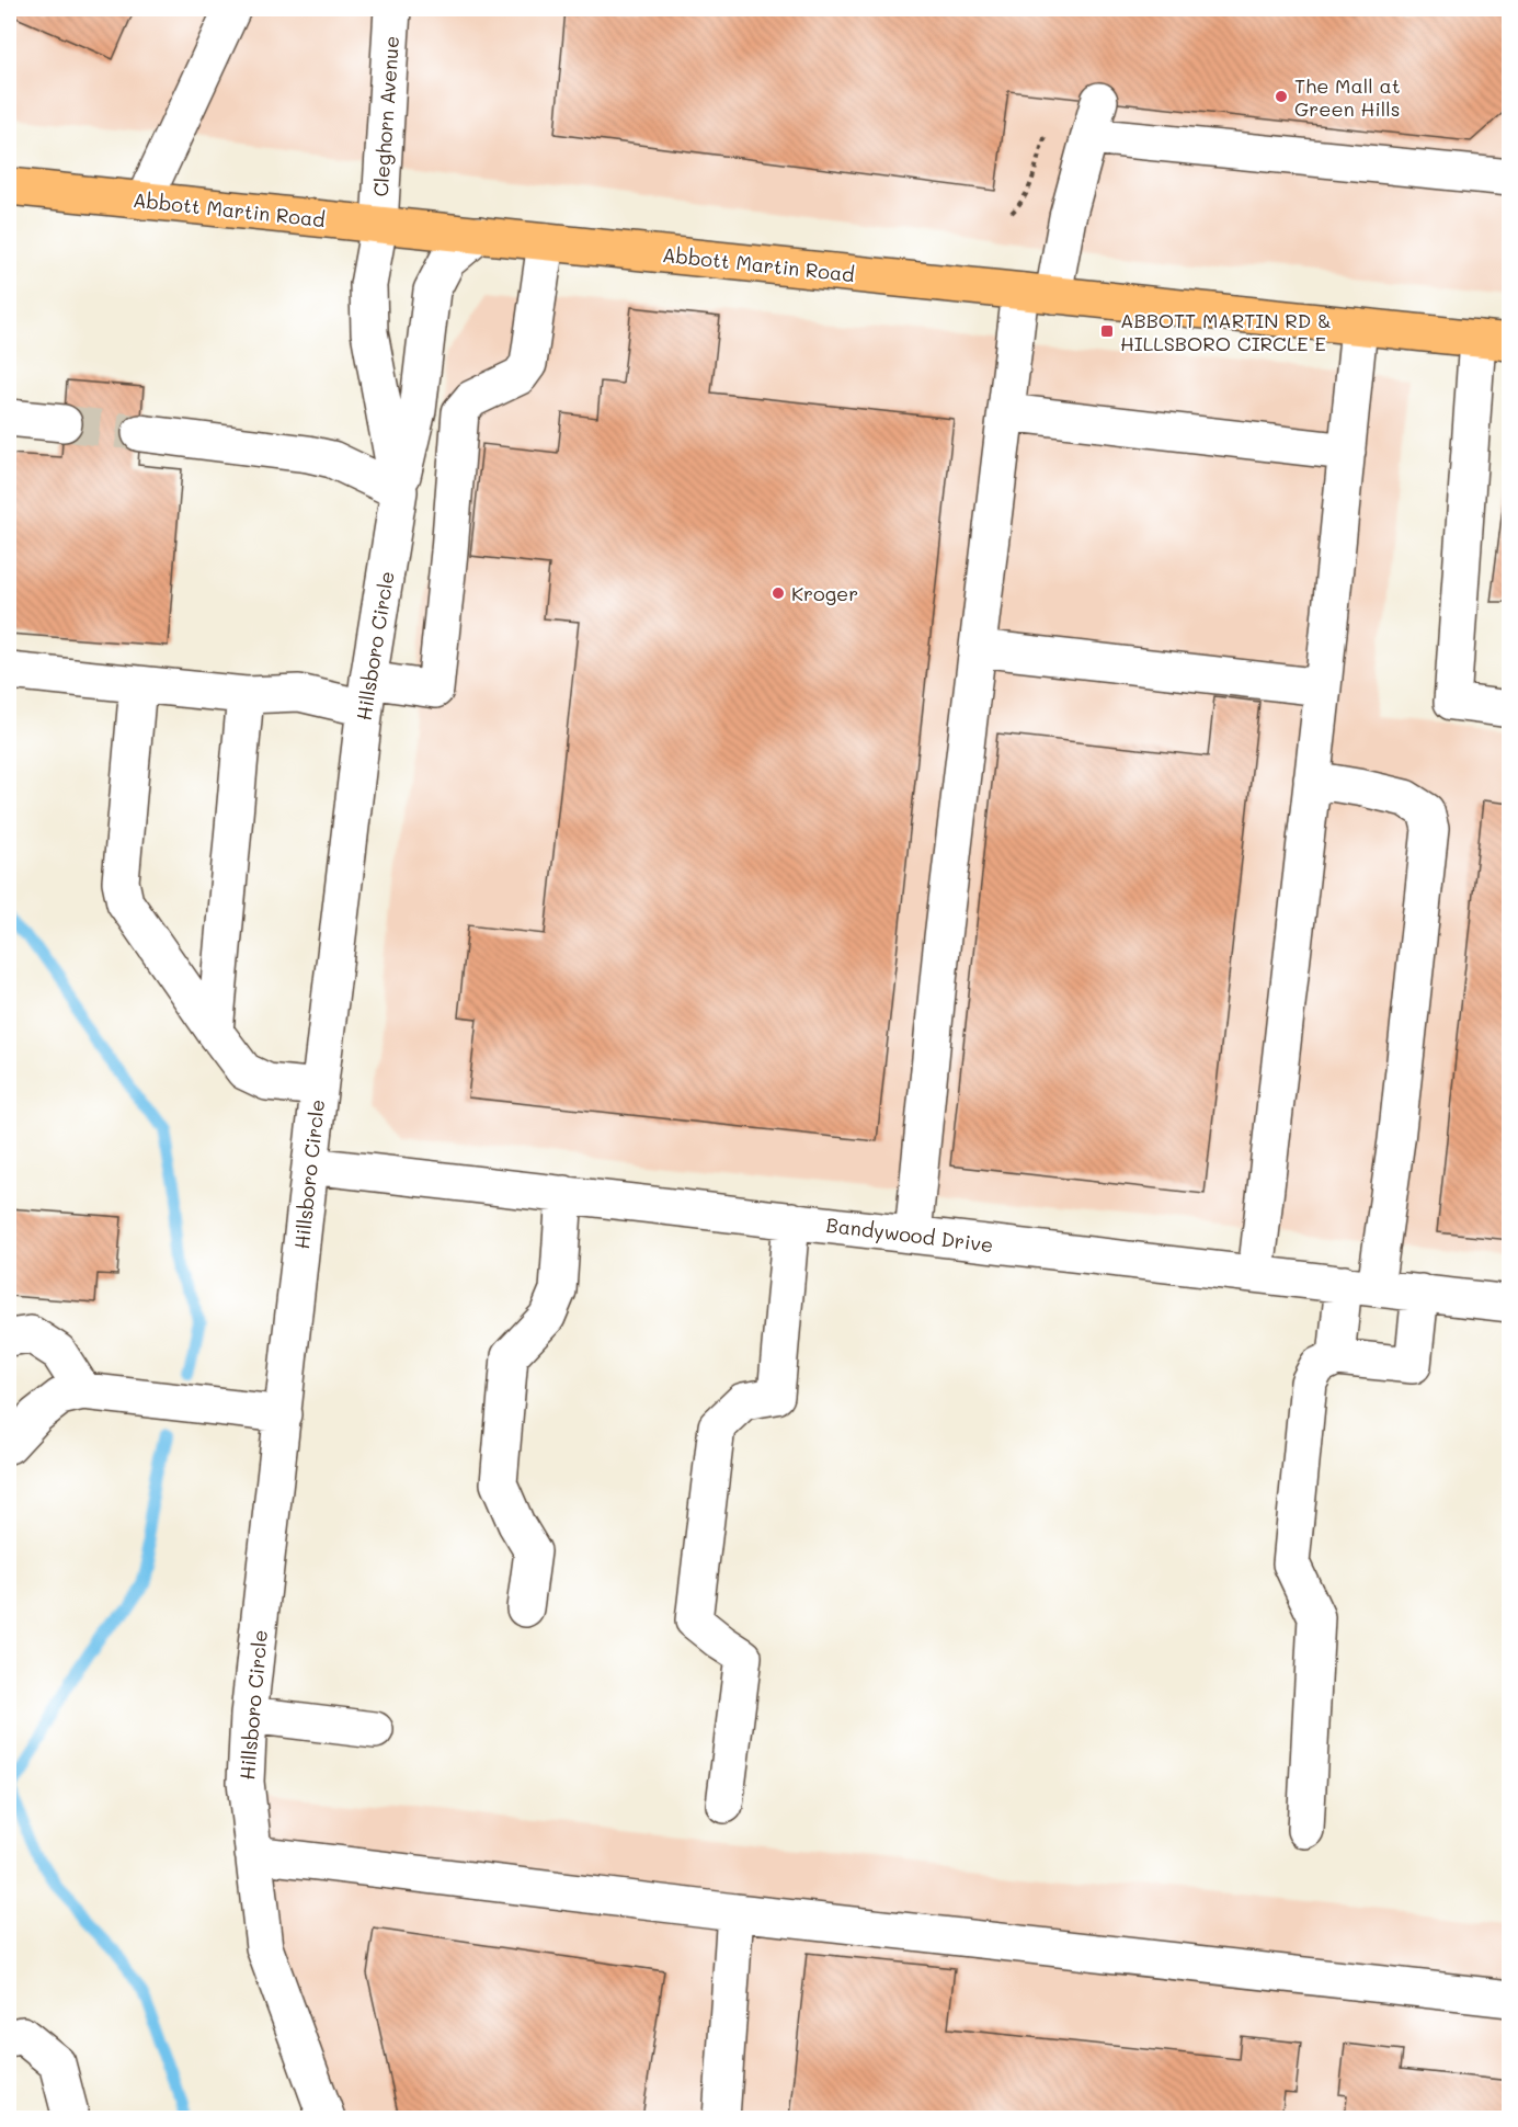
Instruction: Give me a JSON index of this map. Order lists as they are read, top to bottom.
{
  "streets": {
    "main road": ["Abbott Martin Road"],
    "street": ["Cleghorn Avenue", "Hillsboro Circle", "Bandywood Drive"]
  },
  "crossings": [
    ["Cleghorn Avenue", "Abbott Martin Road"],
    ["Cleghorn Avenue", "Hillsboro Circle"],
    ["Abbott Martin Road", "Hillsboro Circle"],
    ["Hillsboro Circle", "Bandywood Drive"]
  ],
  "places": {
    "other": ["The Mall at Green Hills", "Kroger"],
    "transit": ["ABBOTT MARTIN RD & HILLSBORO CIRCLE E"]
  }
}
